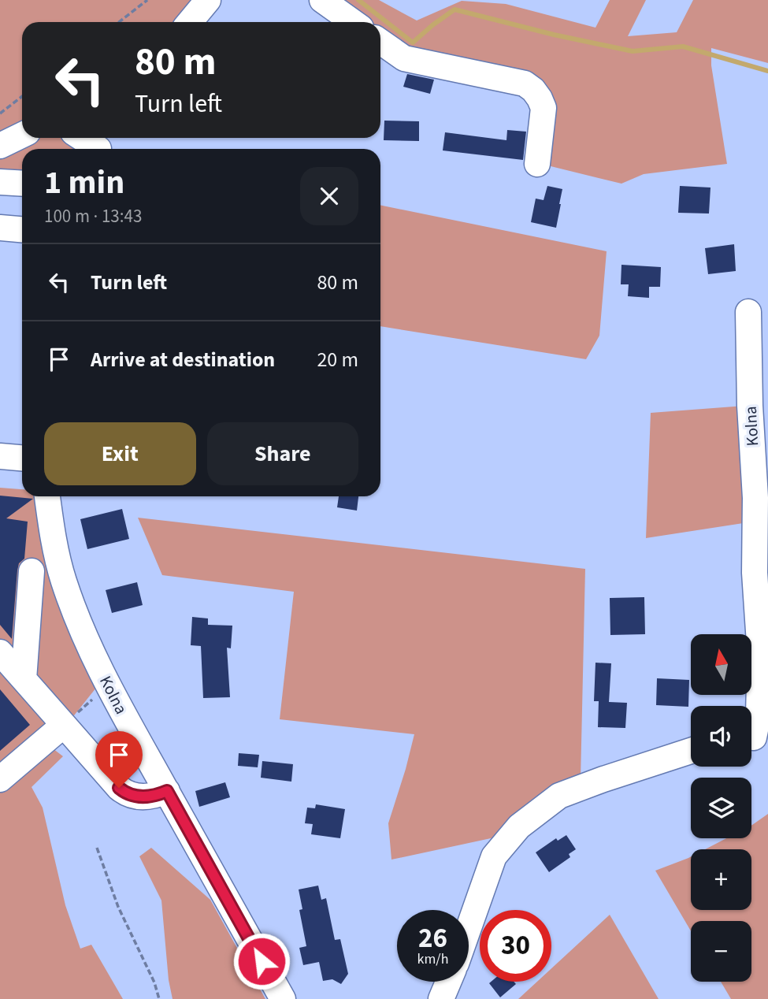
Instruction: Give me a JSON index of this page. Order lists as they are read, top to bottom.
{
  "streets": {
    "street": ["Kolna"]
  },
  "north": "top",
  "page": {
    "turn": ["80 m", "Turn left"],
    "heading": ["1 min", "100 m · 13:43"],
    "list": [
      {
        "name": "Turn left",
        "value": "80 m"
      },
      {
        "name": "Arrive at destination",
        "value": "20 m"
      }
    ],
    "buttons": ["Exit", "Share"],
    "map_buttons": ["+", "−"],
    "speed": "26 km/h",
    "limit": "30"
  }
}
